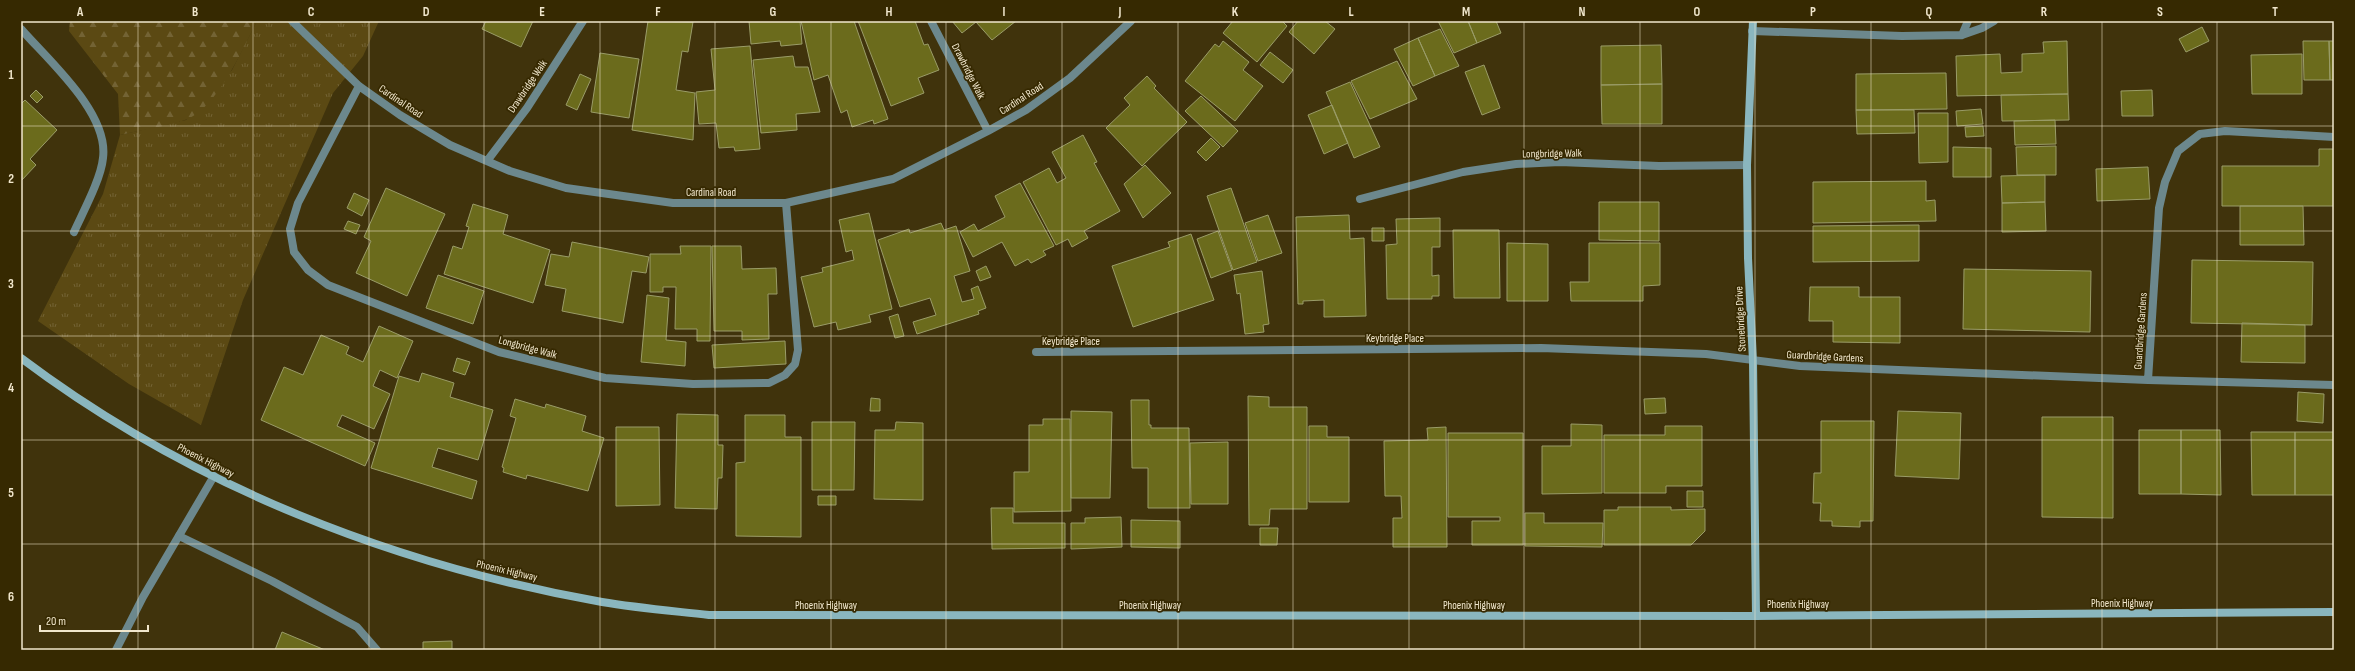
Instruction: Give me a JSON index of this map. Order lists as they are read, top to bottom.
{
  "streets": {
    "main road": ["Stonebridge Drive", "Phoenix Highway"],
    "street": [
      "Drawbridge Walk",
      "Cardinal Road",
      "Longbridge Walk",
      "Guardbridge Gardens",
      "Keybridge Place"
    ]
  },
  "crossings": [
    ["Drawbridge Walk", "Cardinal Road"],
    ["Cardinal Road", "Longbridge Walk"],
    ["Longbridge Walk", "Stonebridge Drive"],
    ["Stonebridge Drive", "Guardbridge Gardens"],
    ["Stonebridge Drive", "Keybridge Place"],
    ["Stonebridge Drive", "Phoenix Highway"],
    ["Guardbridge Gardens", "Keybridge Place"]
  ],
  "scale_bar": "20 m",
  "grid": {
    "columns": [
      "A",
      "B",
      "C",
      "D",
      "E",
      "F",
      "G",
      "H",
      "I",
      "J",
      "K",
      "L",
      "M",
      "N",
      "O",
      "P",
      "Q",
      "R",
      "S",
      "T"
    ],
    "rows": [
      "1",
      "2",
      "3",
      "4",
      "5",
      "6"
    ]
  }
}
